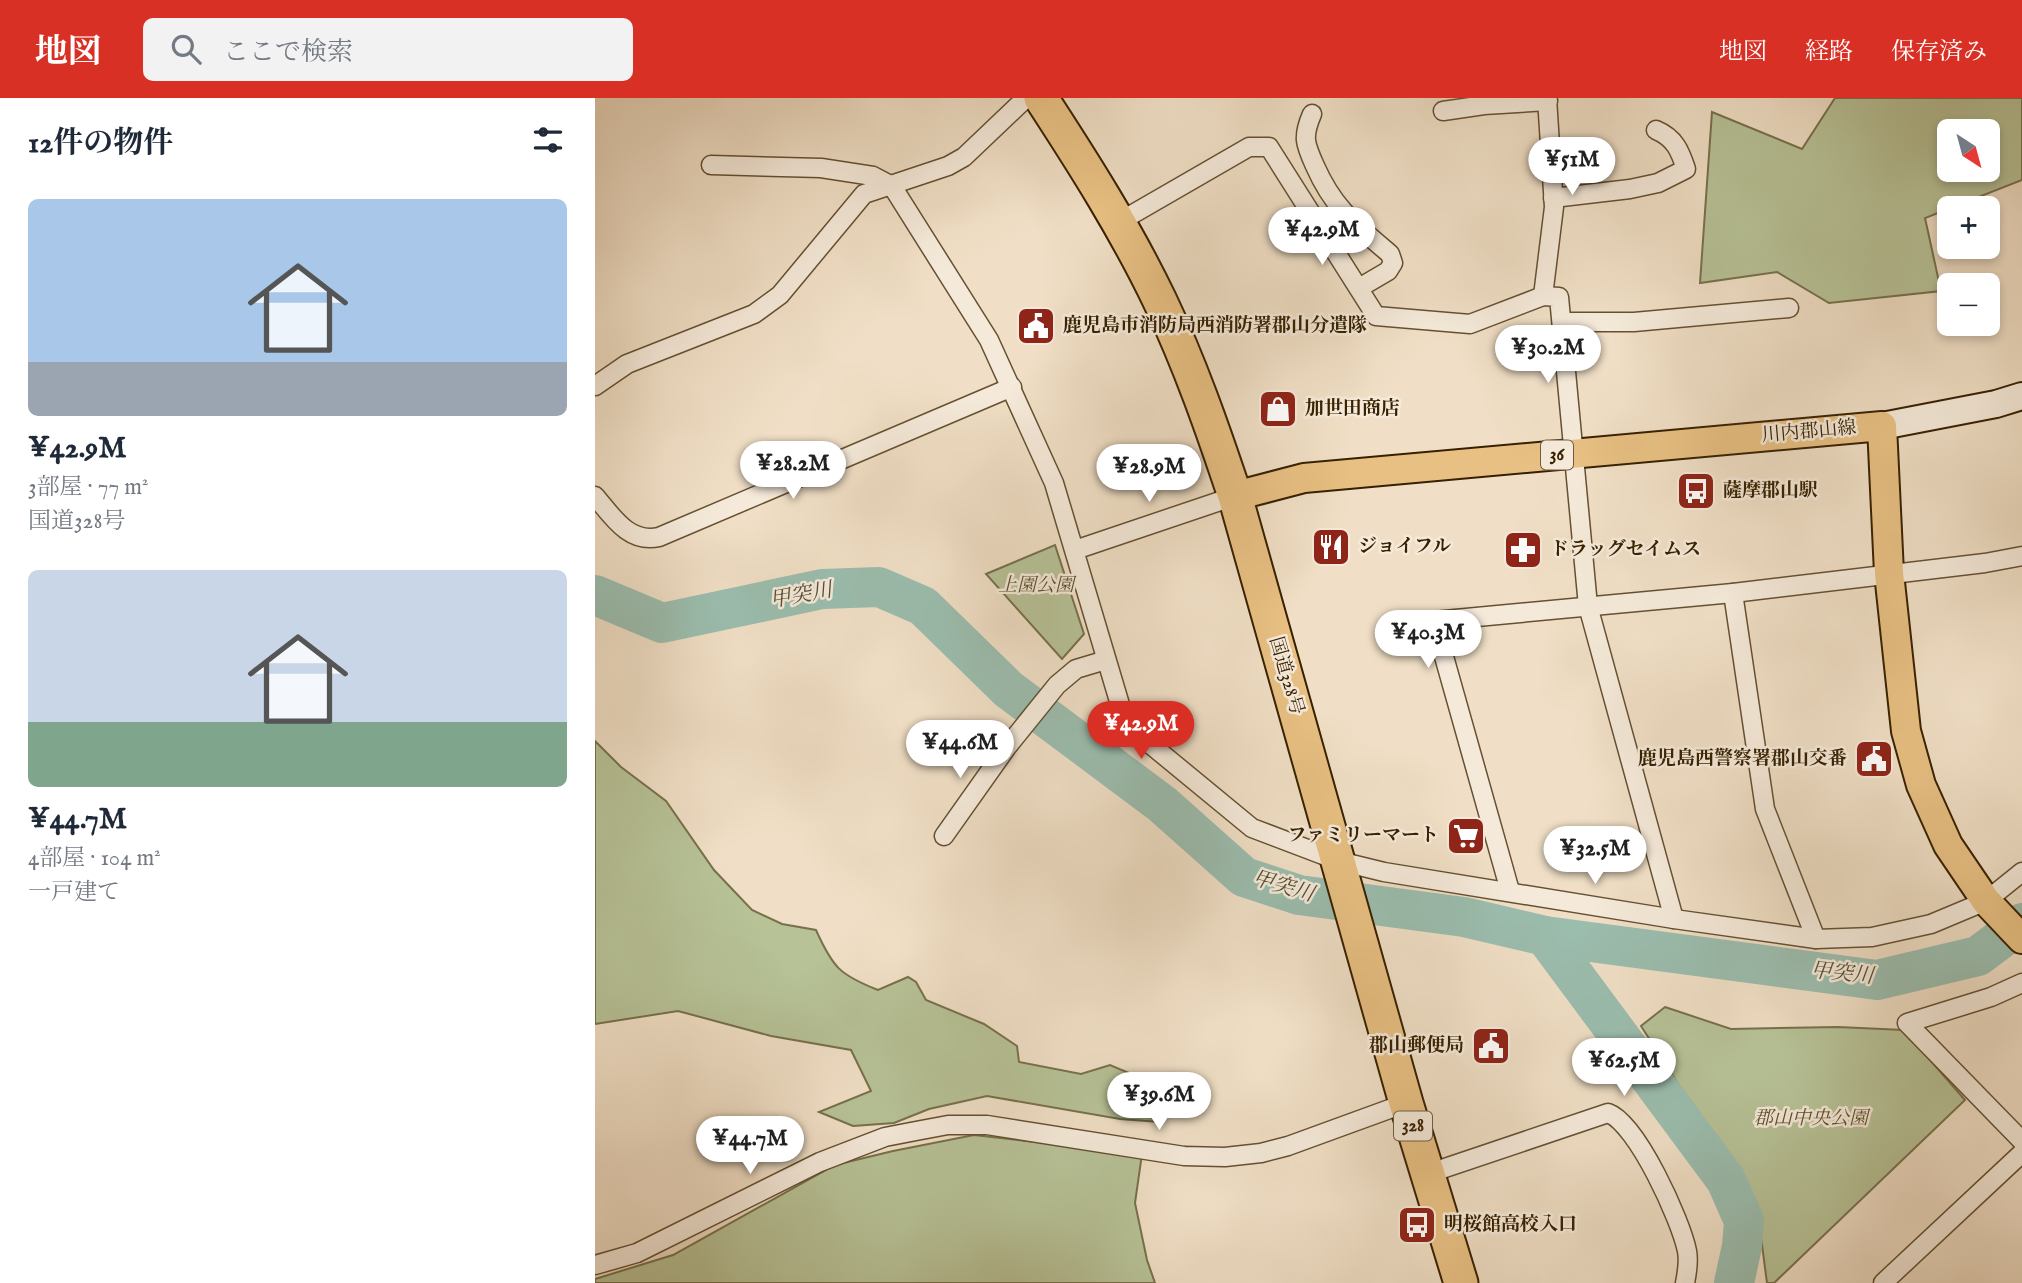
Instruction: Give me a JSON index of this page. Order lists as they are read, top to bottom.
{
  "streets": {
    "highway": ["国道328号", "328"],
    "main road": ["川内郡山線", "36"]
  },
  "crossings": [
    ["川内郡山線", "国道328号"]
  ],
  "water": ["甲突川"],
  "parks": ["上園公園", "郡山中央公園"],
  "places": {
    "public building": ["鹿児島市消防局西消防署郡山分遣隊", "鹿児島西警察署郡山交番", "郡山郵便局"],
    "shop": ["加世田商店"],
    "bus stop": ["薩摩郡山駅", "明桜館高校入口"],
    "restaurant": ["ジョイフル"],
    "pharmacy": ["ドラッグセイムス"],
    "supermarket": ["ファミリーマート"]
  },
  "north": "bottom right",
  "page": {
    "header": "地図",
    "search": "ここで検索",
    "nav": ["地図", "経路", "保存済み"],
    "heading": "12件の物件",
    "map_buttons": ["+", "−"],
    "price": [
      "¥51M",
      "¥42.9M",
      "¥30.2M",
      "¥28.2M",
      "¥28.9M",
      "¥40.3M",
      "¥42.9M",
      "¥44.6M",
      "¥32.5M",
      "¥62.5M",
      "¥39.6M",
      "¥44.7M"
    ],
    "list": [
      {
        "name": "¥42.9M",
        "note": "3部屋 · 77 m² · 国道328号"
      },
      {
        "name": "¥44.7M",
        "note": "4部屋 · 104 m² · 一戸建て"
      }
    ]
  }
}
